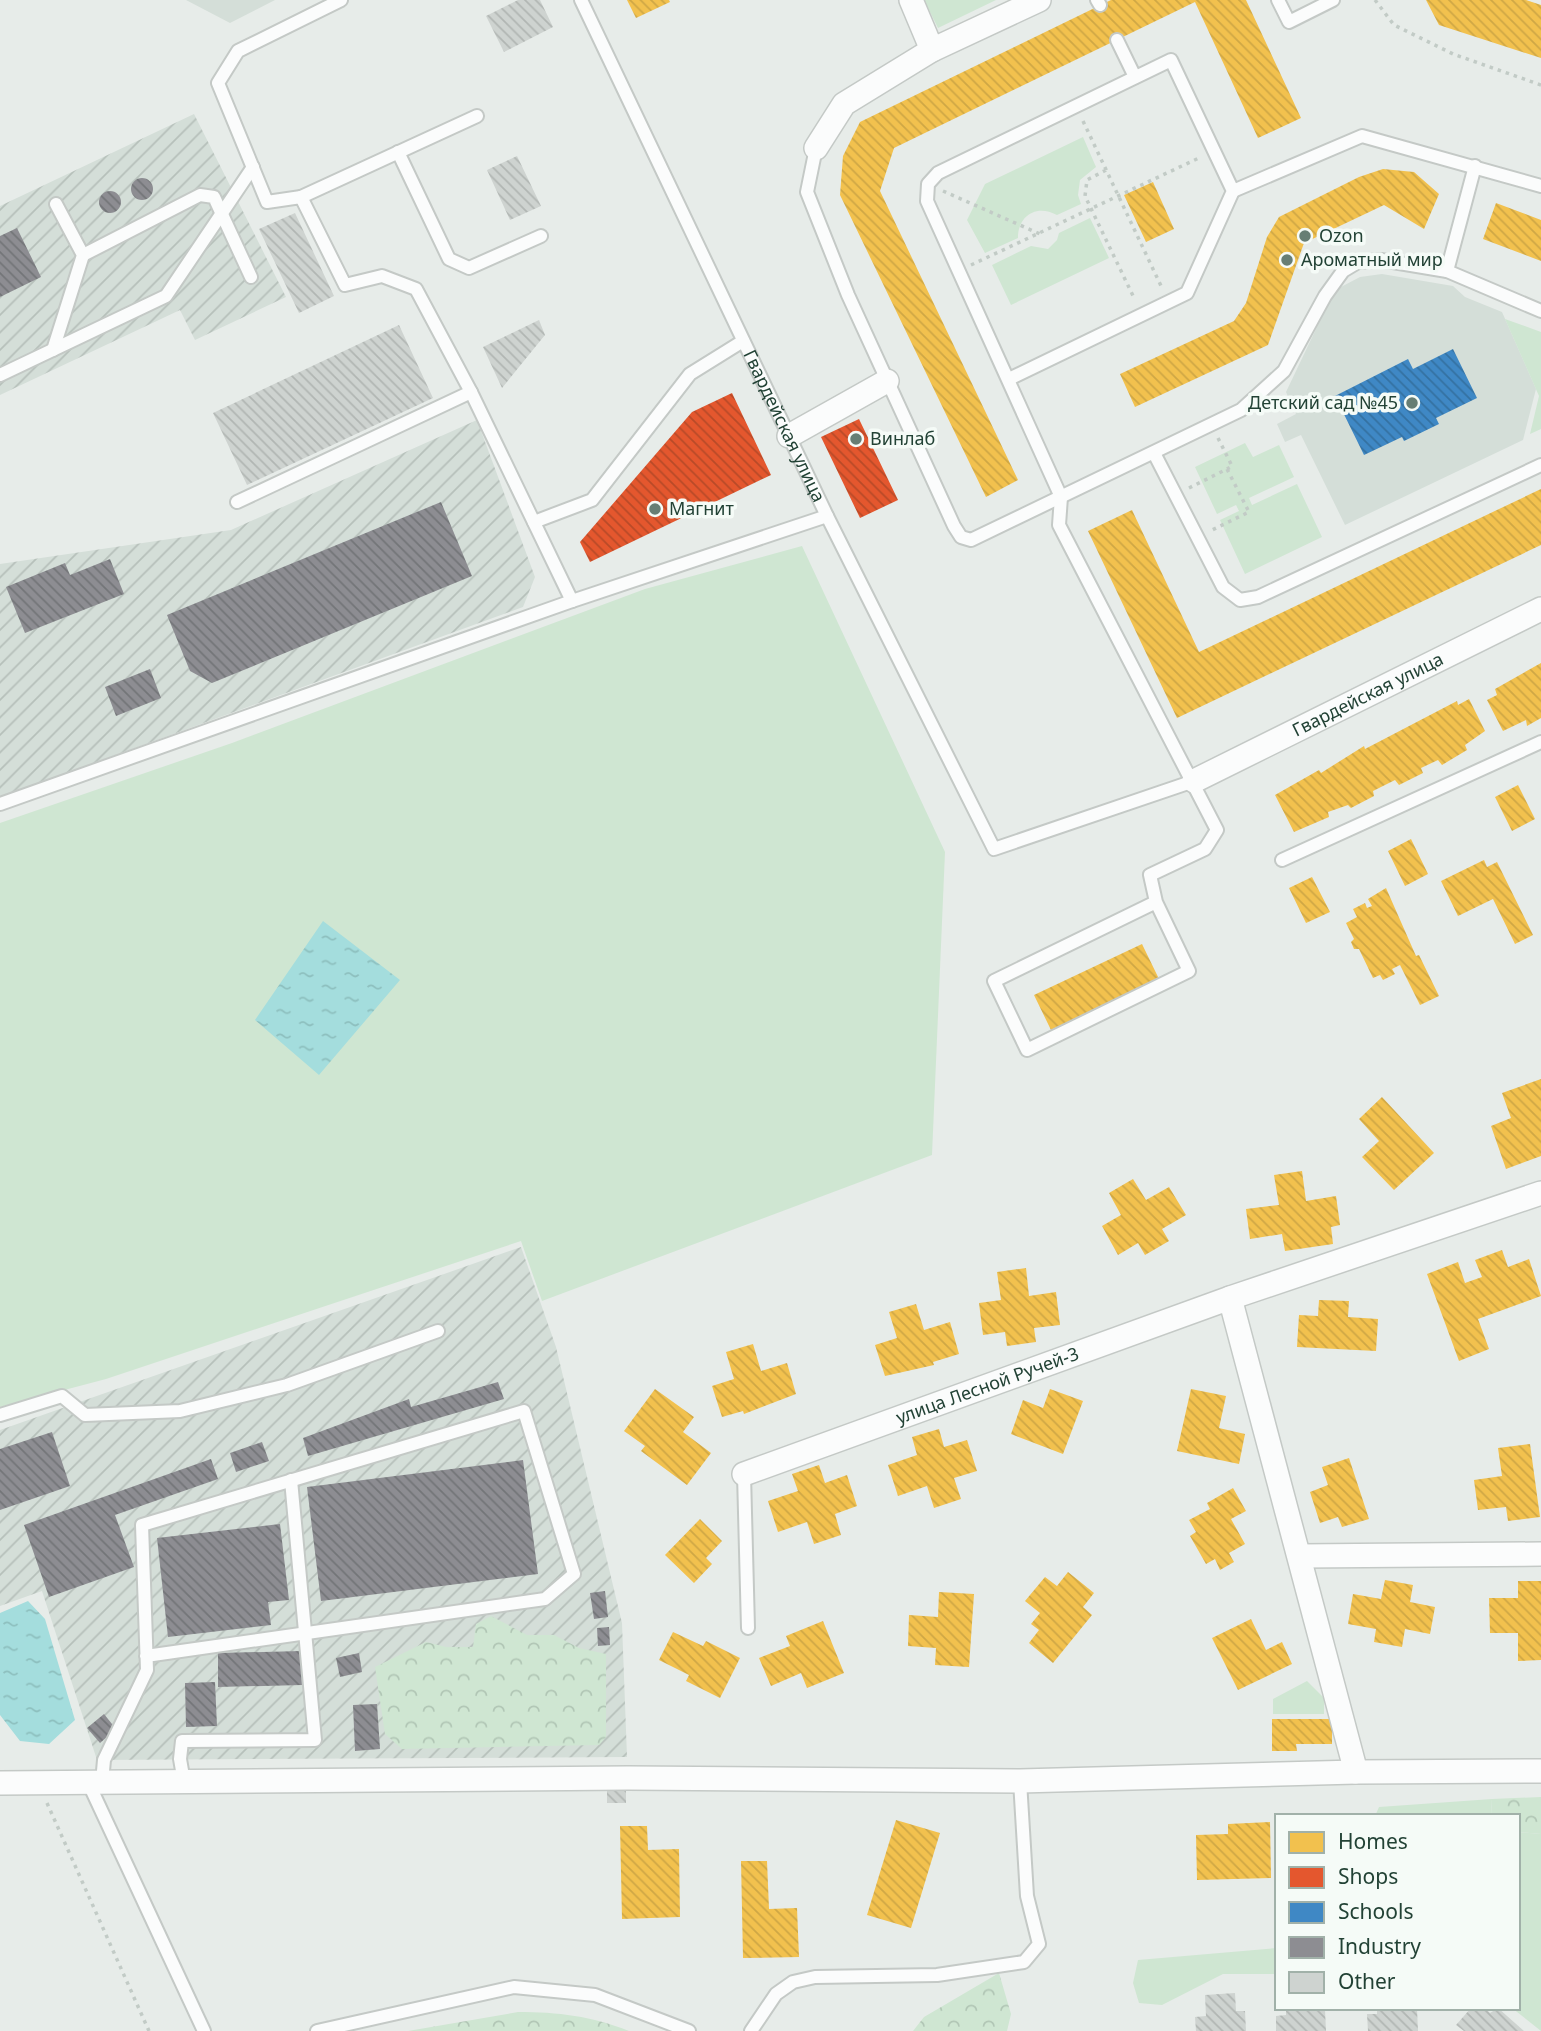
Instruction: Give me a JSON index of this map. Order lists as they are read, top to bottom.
{
  "streets": {
    "street": ["Гвардейская улица", "улица Лесной Ручей-3"]
  },
  "places": [
    "Ozon",
    "Ароматный мир",
    "Детский сад №45",
    "Винлаб",
    "Магнит"
  ],
  "legend": [
    "Homes",
    "Shops",
    "Schools",
    "Industry",
    "Other"
  ]
}
